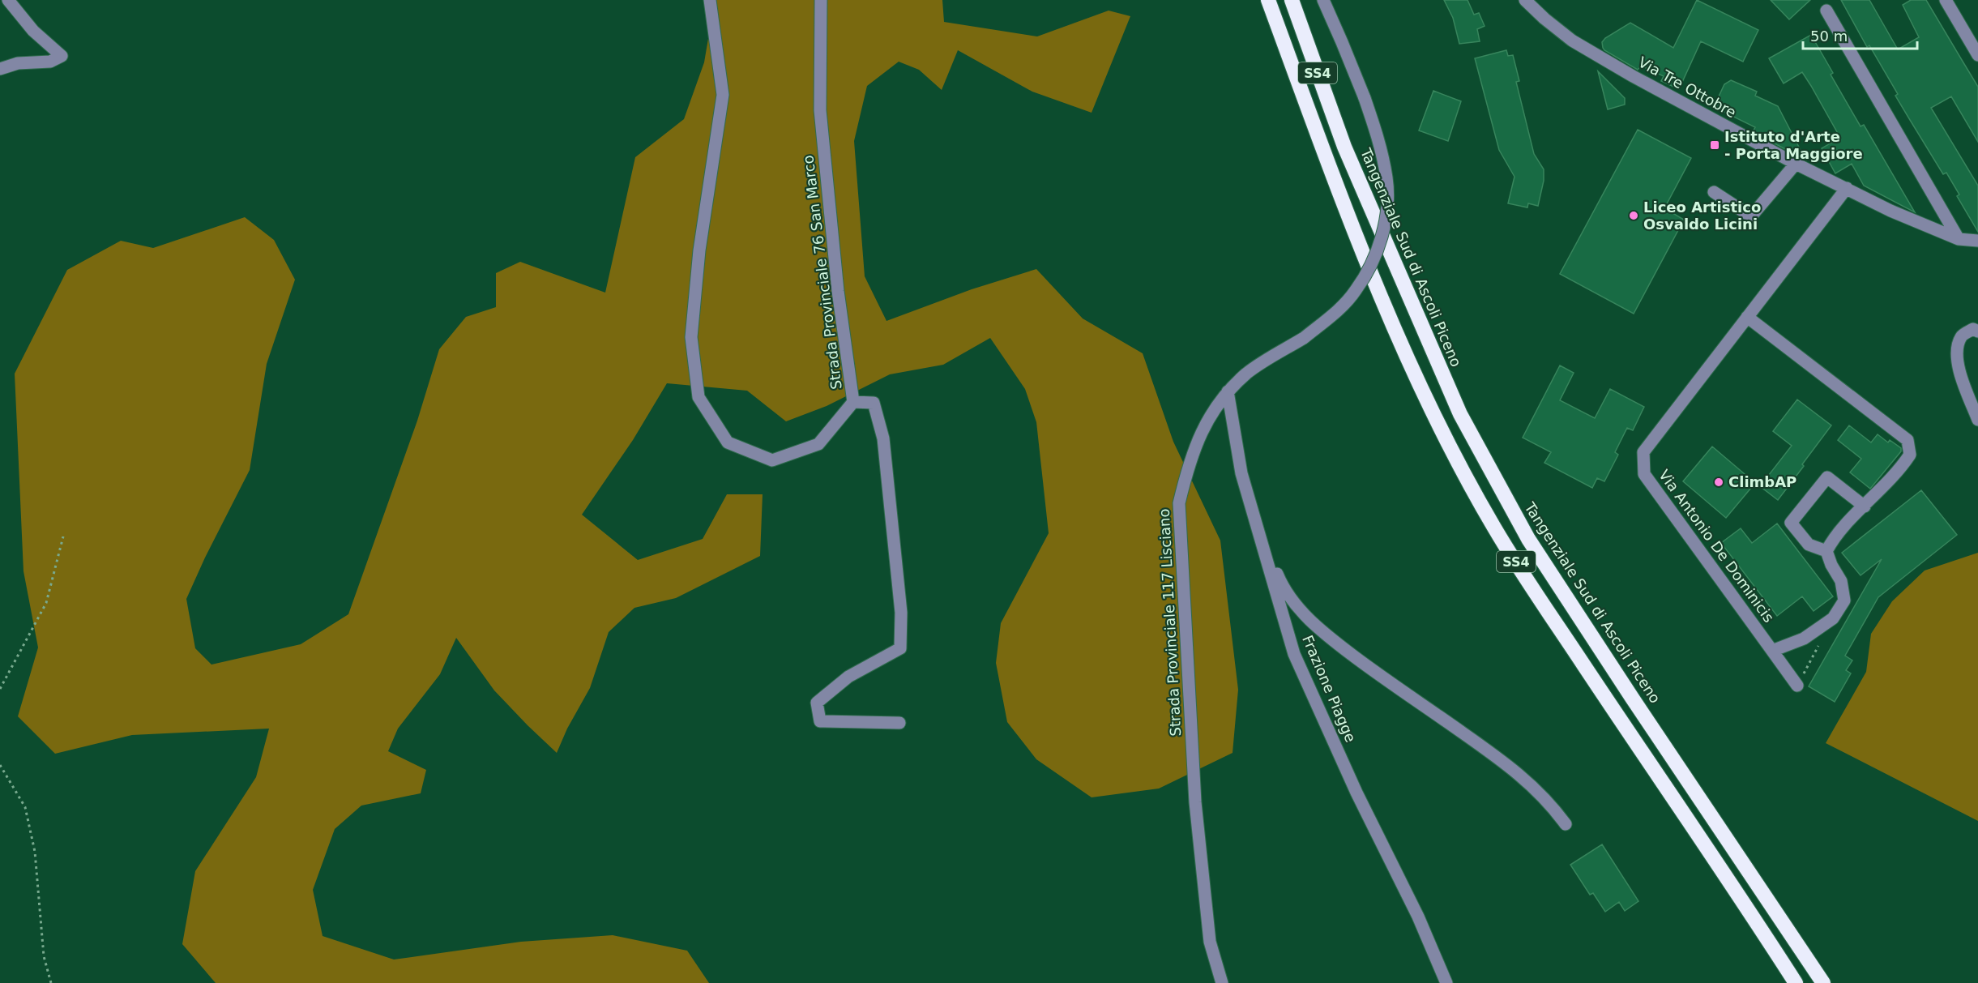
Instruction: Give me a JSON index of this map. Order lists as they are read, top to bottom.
{
  "streets": {
    "highway": ["SS4", "Tangenziale Sud di Ascoli Piceno"],
    "street": [
      "Via Tre Ottobre",
      "Strada Provinciale 76 San Marco",
      "Via Antonio De Dominicis",
      "Strada Provinciale 117 Lisciano",
      "Frazione Piagge"
    ]
  },
  "crossings": [
    ["Via Tre Ottobre", "Via Antonio De Dominicis"],
    ["Strada Provinciale 117 Lisciano", "Frazione Piagge"]
  ],
  "places": {
    "transit": ["Istituto d'Arte - Porta Maggiore"],
    "other": ["Liceo Artistico Osvaldo Licini", "ClimbAP"]
  },
  "scale_bar": "50 m"
}
